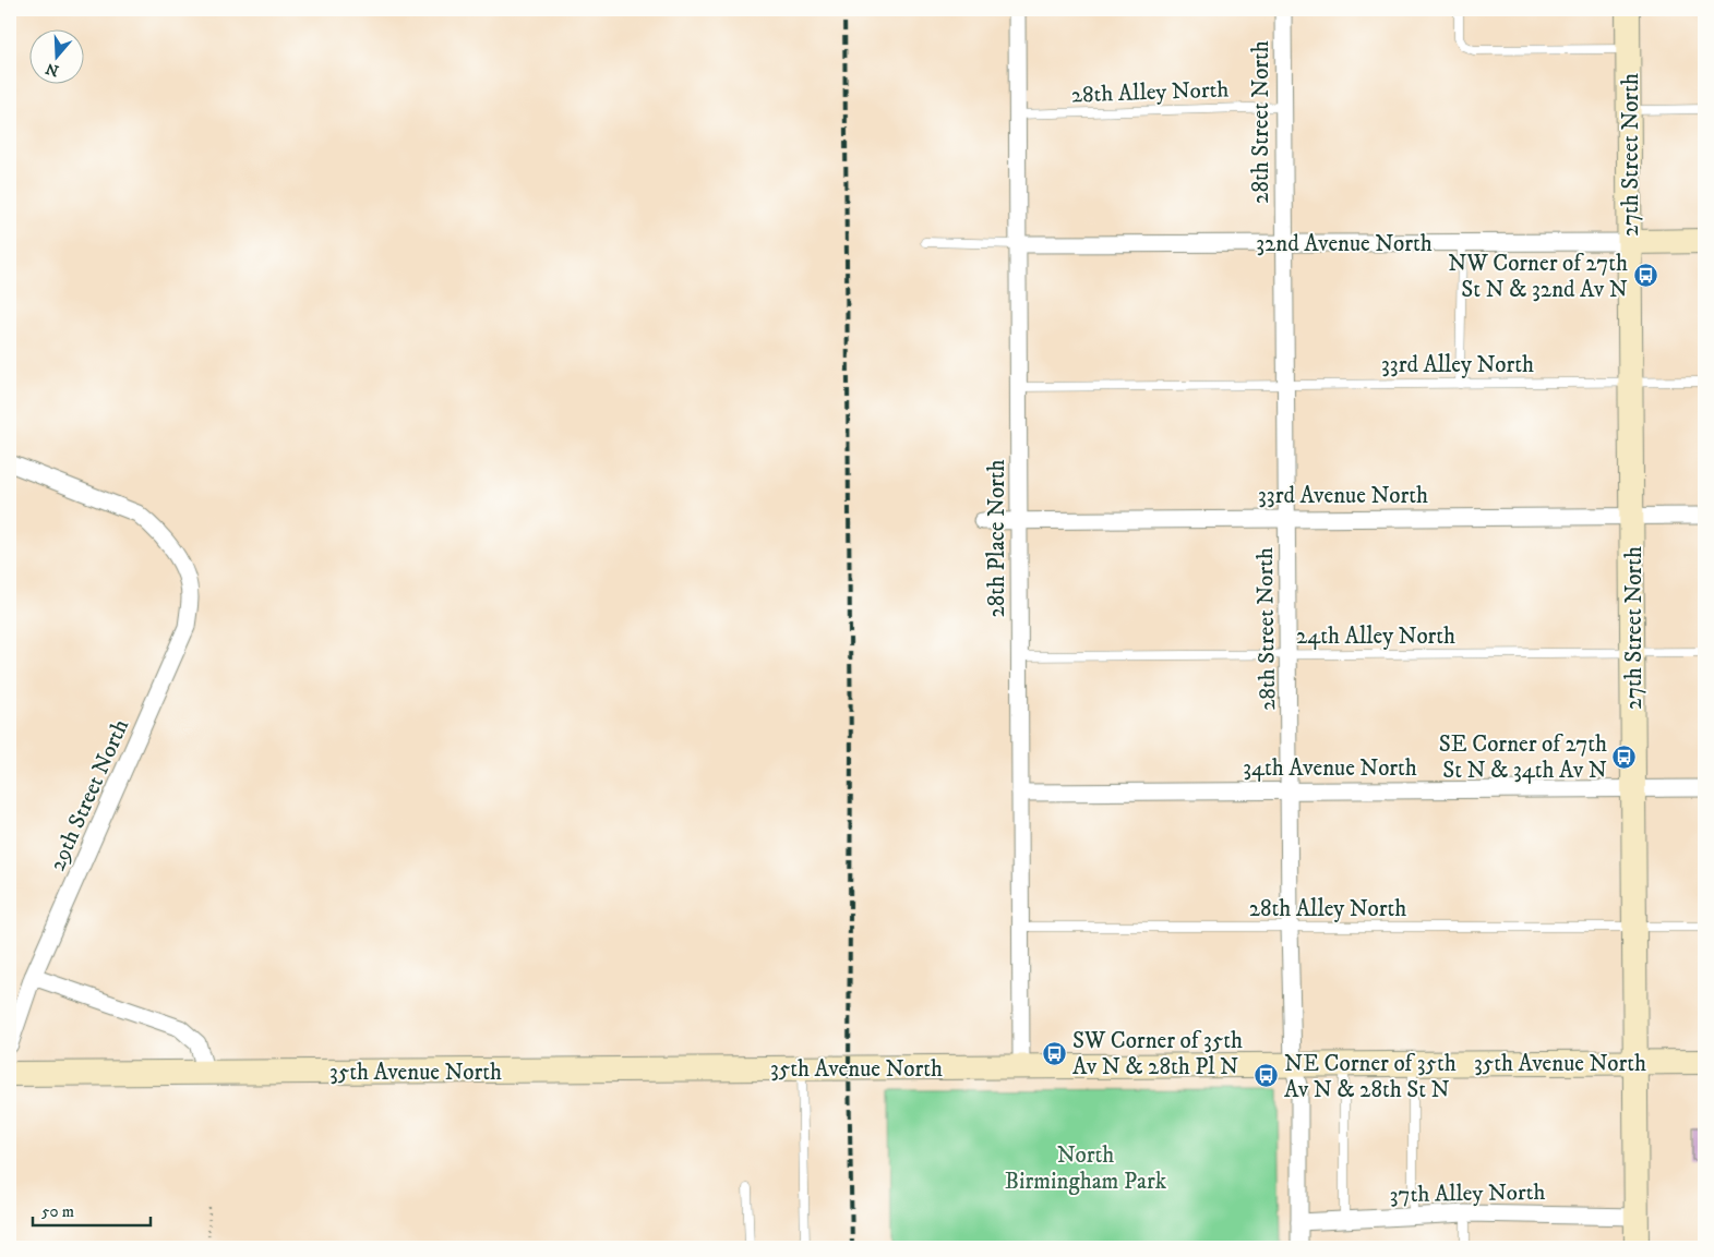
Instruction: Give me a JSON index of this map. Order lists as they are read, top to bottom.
{
  "streets": {
    "street": [
      "28th Street North",
      "27th Street North",
      "32nd Avenue North",
      "33rd Avenue North",
      "28th Place North",
      "34th Avenue North",
      "29th Street North",
      "35th Avenue North",
      "37th Alley North"
    ],
    "lane": ["28th Alley North", "33rd Alley North", "24th Alley North"]
  },
  "crossings": [
    ["28th Alley North", "28th Street North"],
    ["28th Alley North", "27th Street North"],
    ["28th Alley North", "28th Place North"],
    ["28th Street North", "32nd Avenue North"],
    ["28th Street North", "33rd Alley North"],
    ["28th Street North", "33rd Avenue North"],
    ["28th Street North", "24th Alley North"],
    ["28th Street North", "34th Avenue North"],
    ["28th Street North", "35th Avenue North"],
    ["28th Street North", "37th Alley North"],
    ["27th Street North", "32nd Avenue North"],
    ["27th Street North", "33rd Alley North"],
    ["27th Street North", "33rd Avenue North"],
    ["27th Street North", "24th Alley North"],
    ["27th Street North", "34th Avenue North"],
    ["27th Street North", "35th Avenue North"],
    ["27th Street North", "37th Alley North"],
    ["32nd Avenue North", "28th Place North"],
    ["33rd Avenue North", "28th Place North"],
    ["28th Place North", "24th Alley North"],
    ["28th Place North", "34th Avenue North"],
    ["28th Place North", "35th Avenue North"]
  ],
  "parks": ["North Birmingham Park"],
  "places": {
    "bus stop": [
      "NW Corner of 27th St N & 32nd Av N",
      "SE Corner of 27th St N & 34th Av N",
      "SW Corner of 35th Av N & 28th Pl N",
      "NE Corner of 35th Av N & 28th St N"
    ]
  },
  "scale_bar": "50 m",
  "north": "bottom"
}
